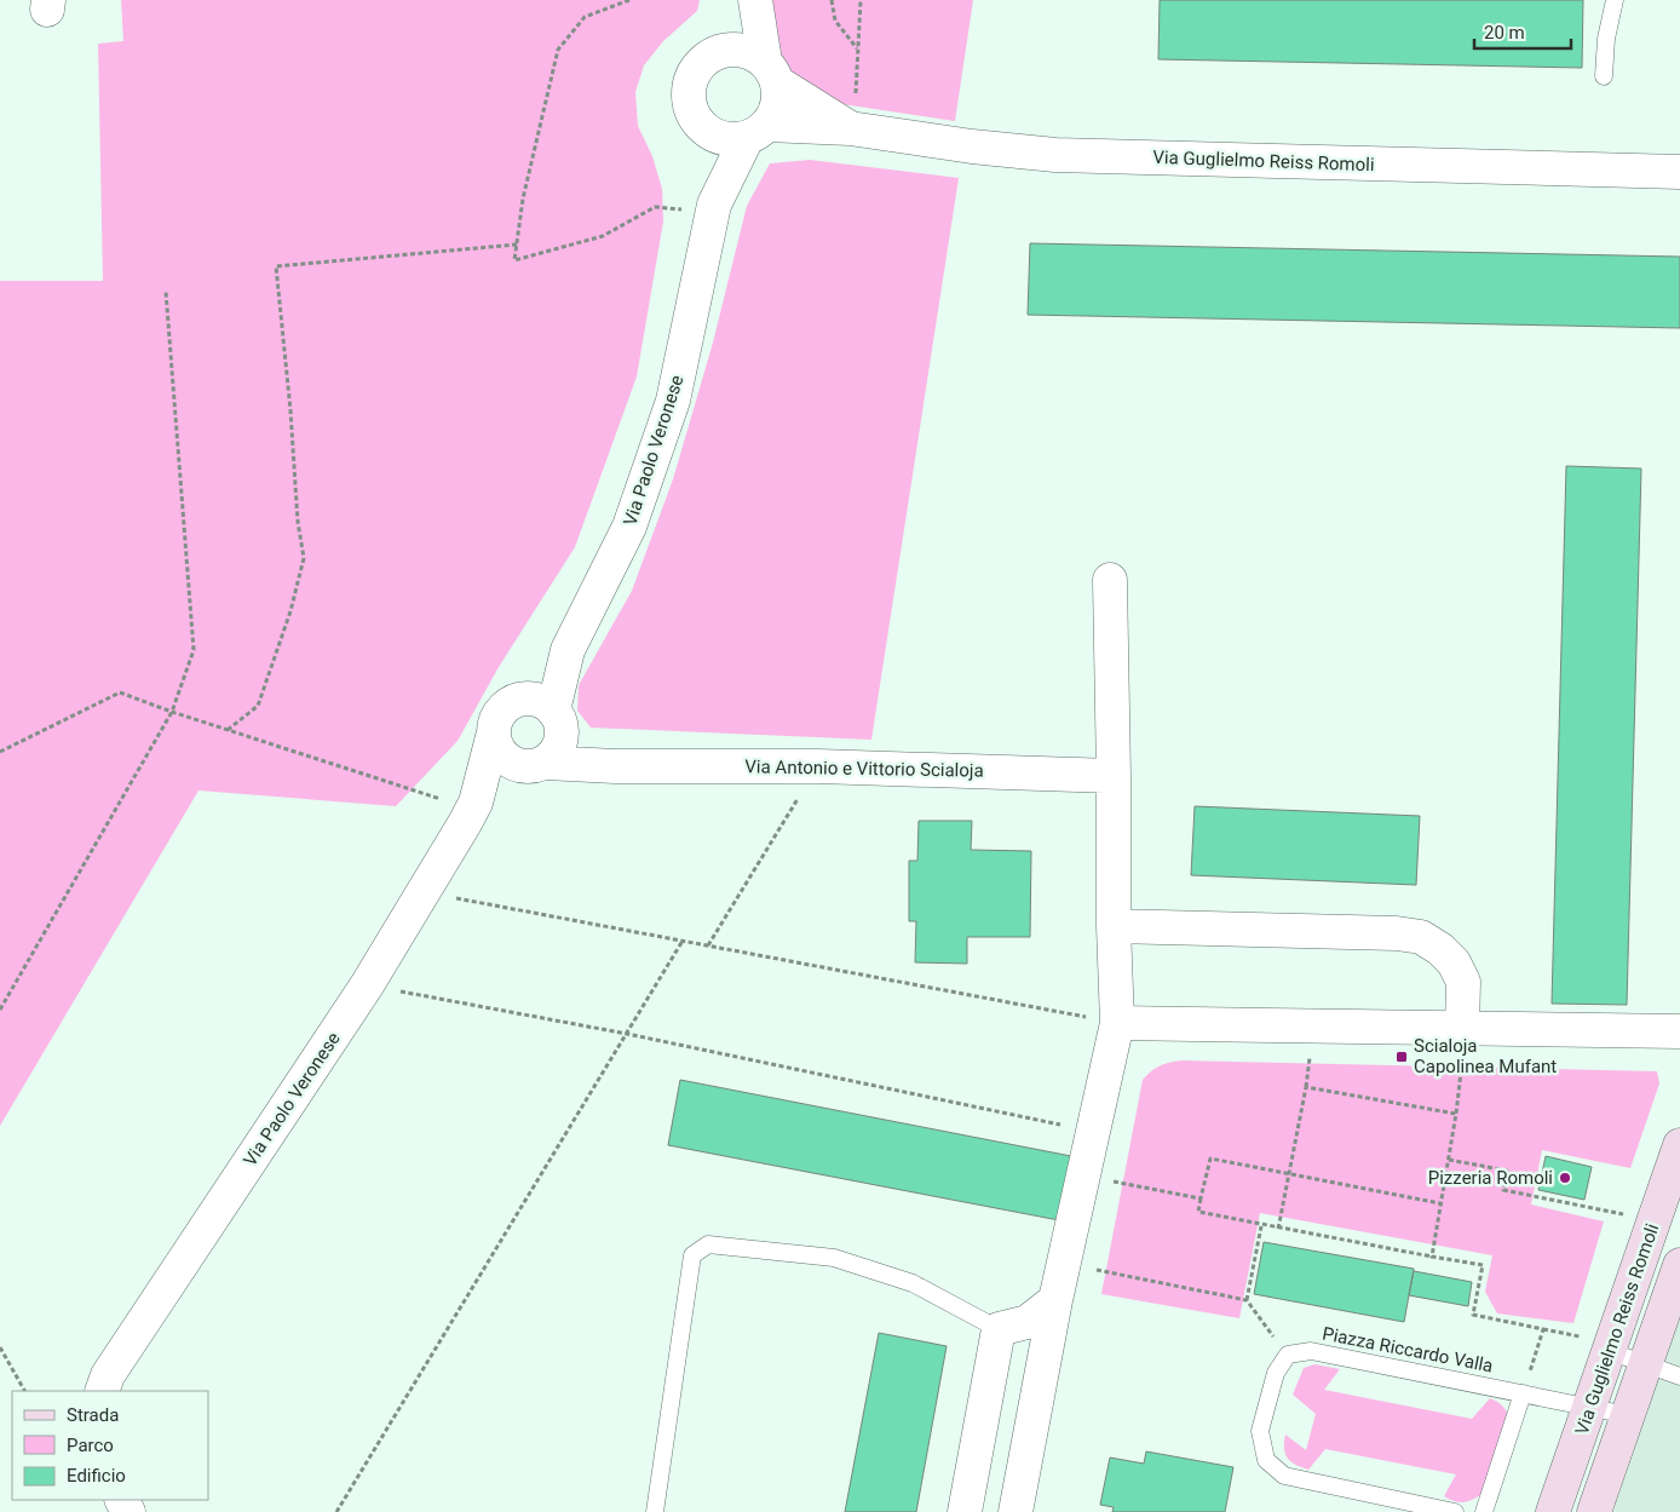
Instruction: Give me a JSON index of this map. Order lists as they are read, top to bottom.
{
  "streets": {
    "main road": ["Via Guglielmo Reiss Romoli"],
    "street": ["Via Paolo Veronese", "Via Antonio e Vittorio Scialoja"],
    "lane": ["Piazza Riccardo Valla"]
  },
  "crossings": [
    ["Via Guglielmo Reiss Romoli", "Piazza Riccardo Valla"],
    ["Via Paolo Veronese", "Via Antonio e Vittorio Scialoja"]
  ],
  "places": {
    "transit": ["Scialoja Capolinea Mufant"],
    "other": ["Pizzeria Romoli"]
  },
  "legend": ["Strada", "Parco", "Edificio"],
  "scale_bar": "20 m"
}
